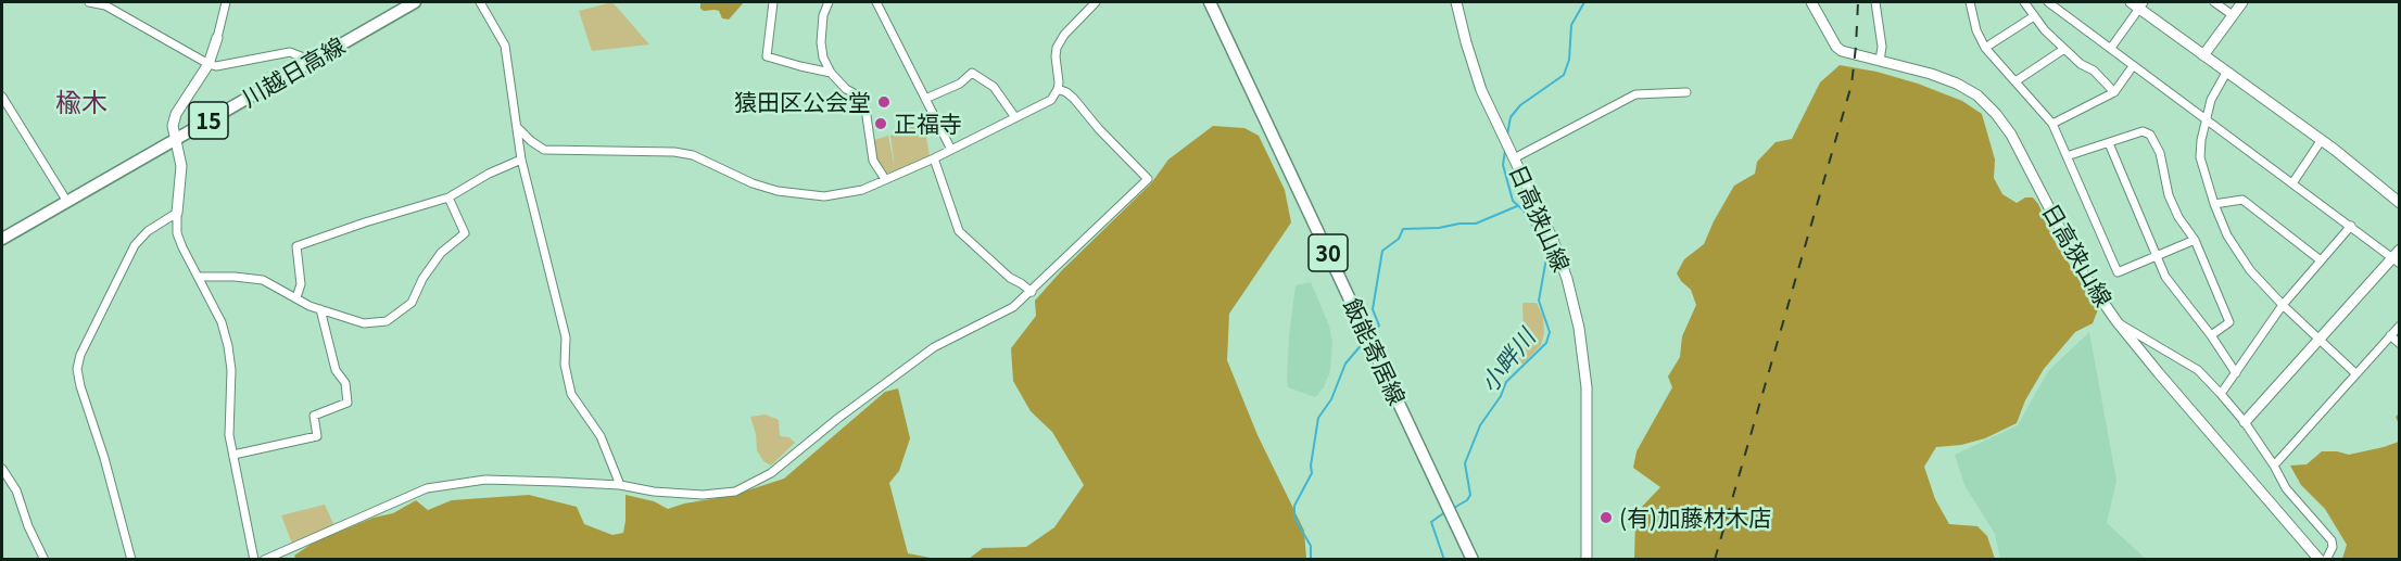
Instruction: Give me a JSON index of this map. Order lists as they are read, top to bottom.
{
  "streets": {
    "main road": [
      "川越日高線",
      "15",
      "日高狭山線",
      "30",
      "飯能寄居線"
    ]
  },
  "districts": ["楡木"],
  "water": ["小畔川"],
  "places": ["猿田区公会堂", "正福寺", "(有)加藤材木店"]
}
